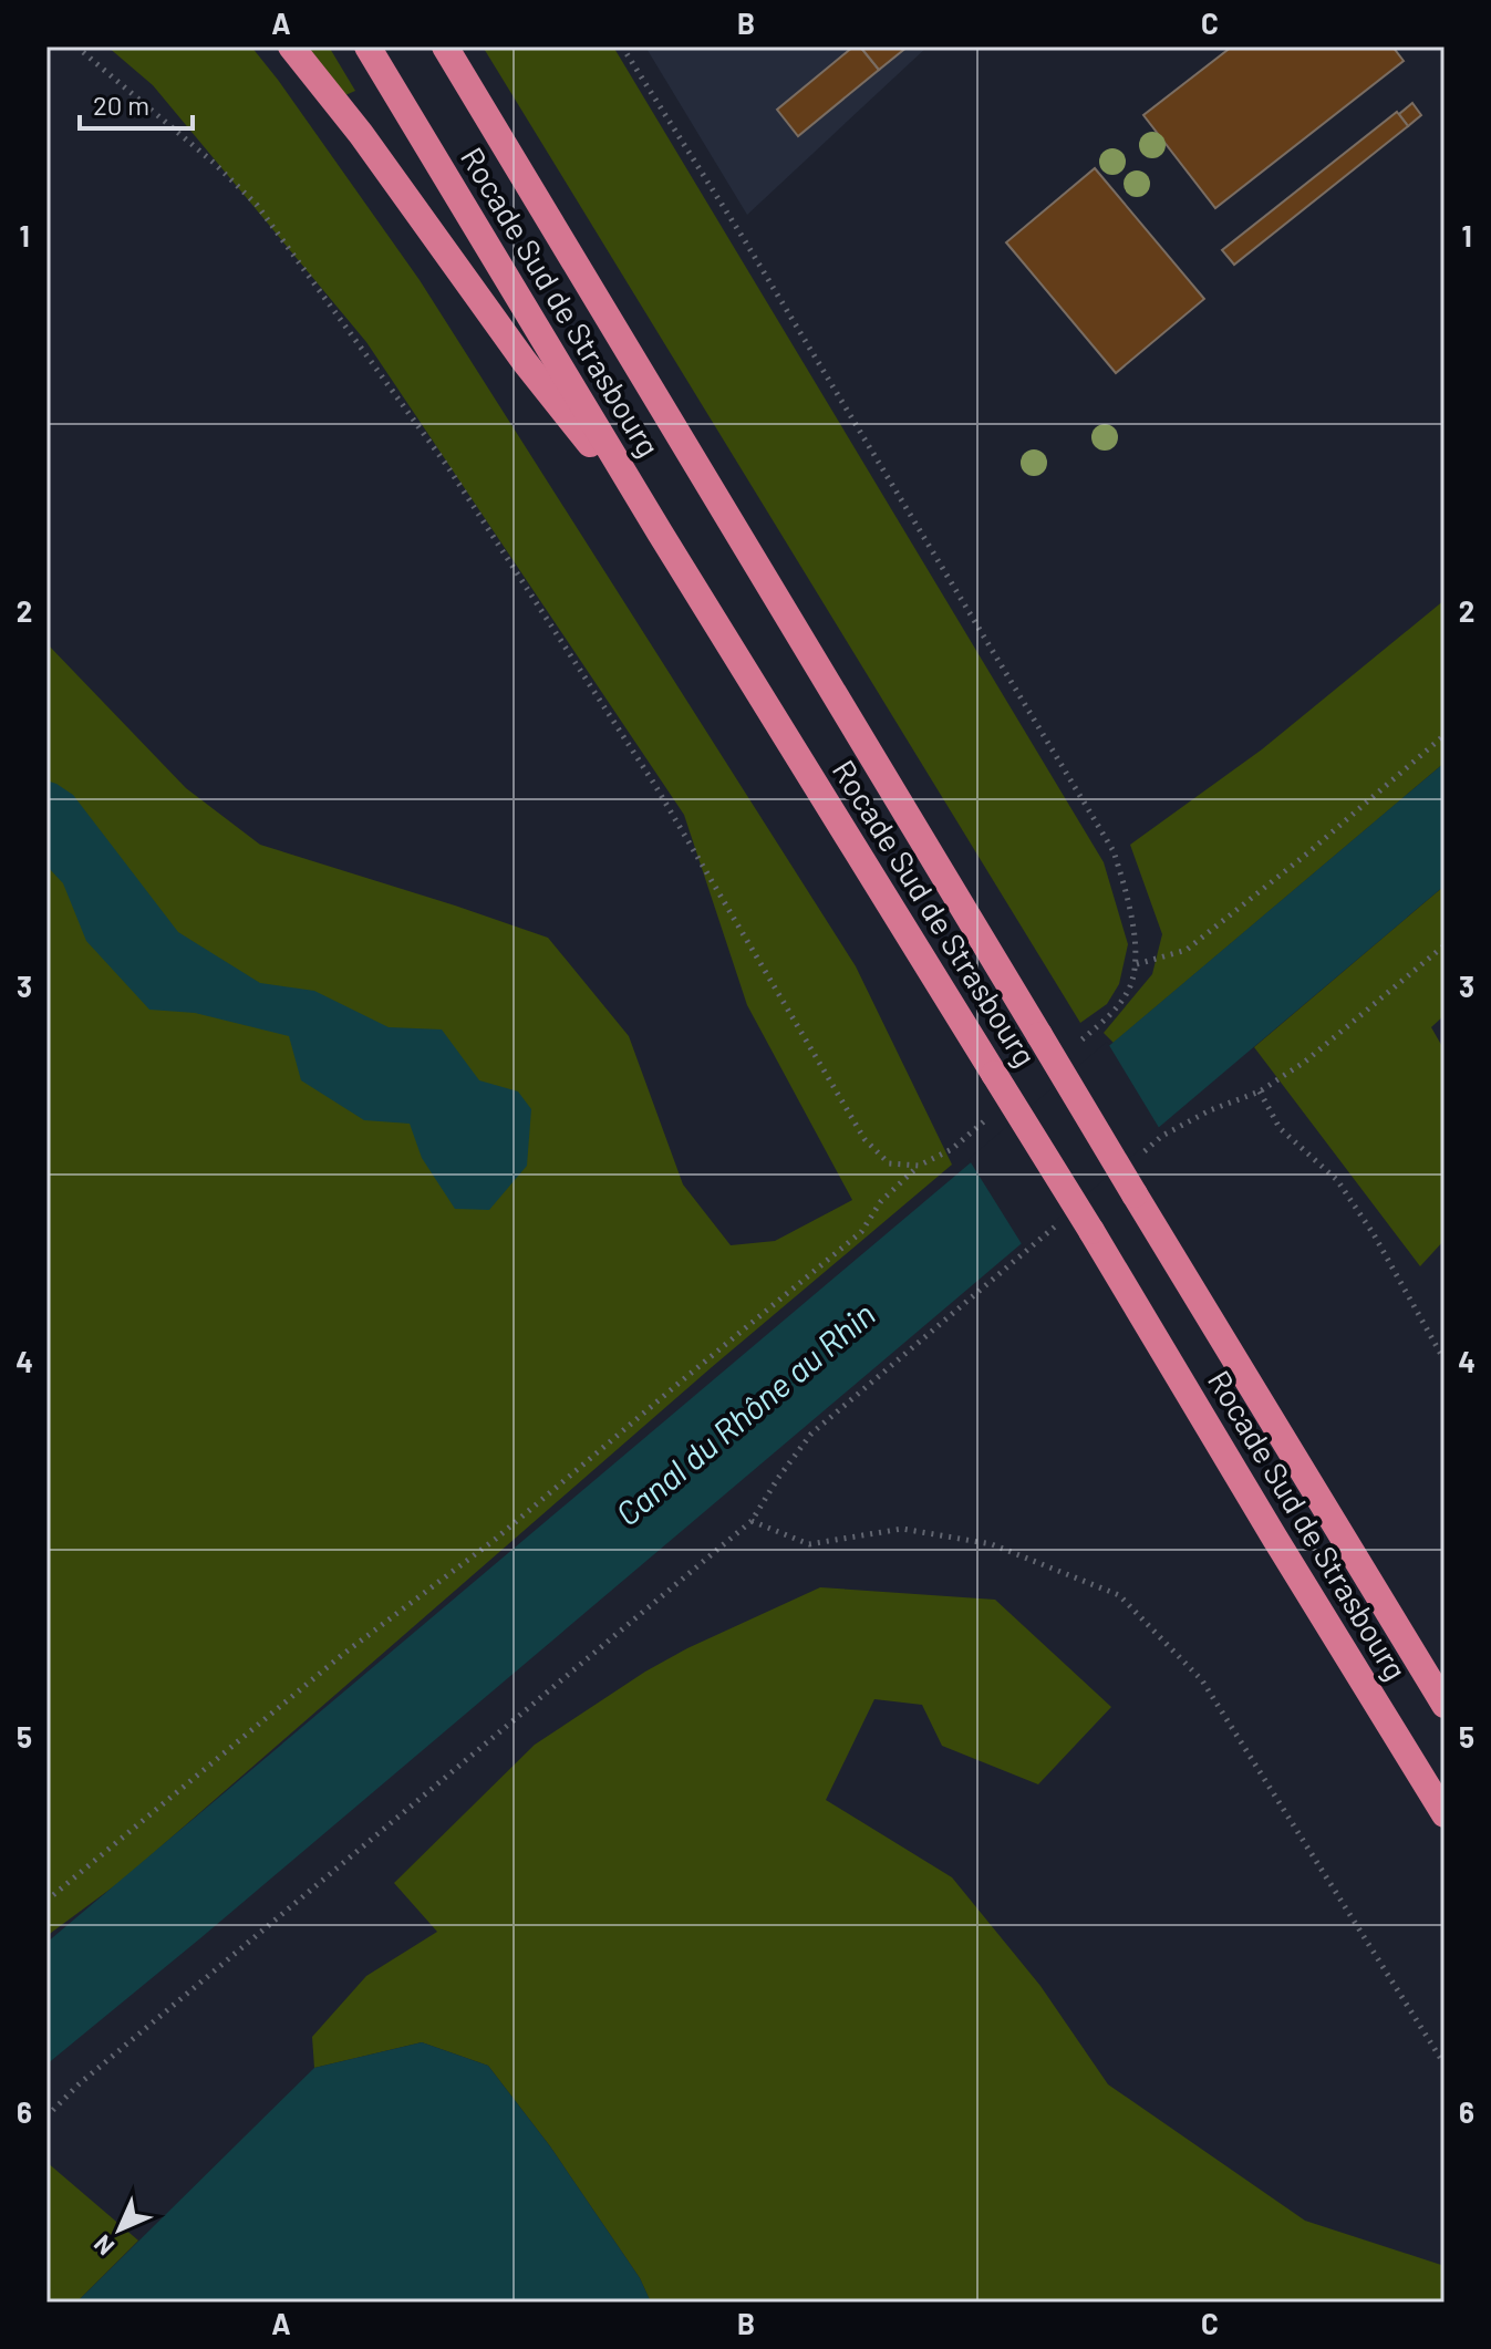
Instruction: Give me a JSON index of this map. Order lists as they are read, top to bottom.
{
  "streets": {
    "highway": ["Rocade Sud de Strasbourg"]
  },
  "water": ["Canal du Rhône au Rhin"],
  "scale_bar": "20 m",
  "north": "bottom left",
  "grid": {
    "columns": ["A", "B", "C"],
    "rows": [
      "1",
      "2",
      "3",
      "4",
      "5",
      "6"
    ]
  }
}
